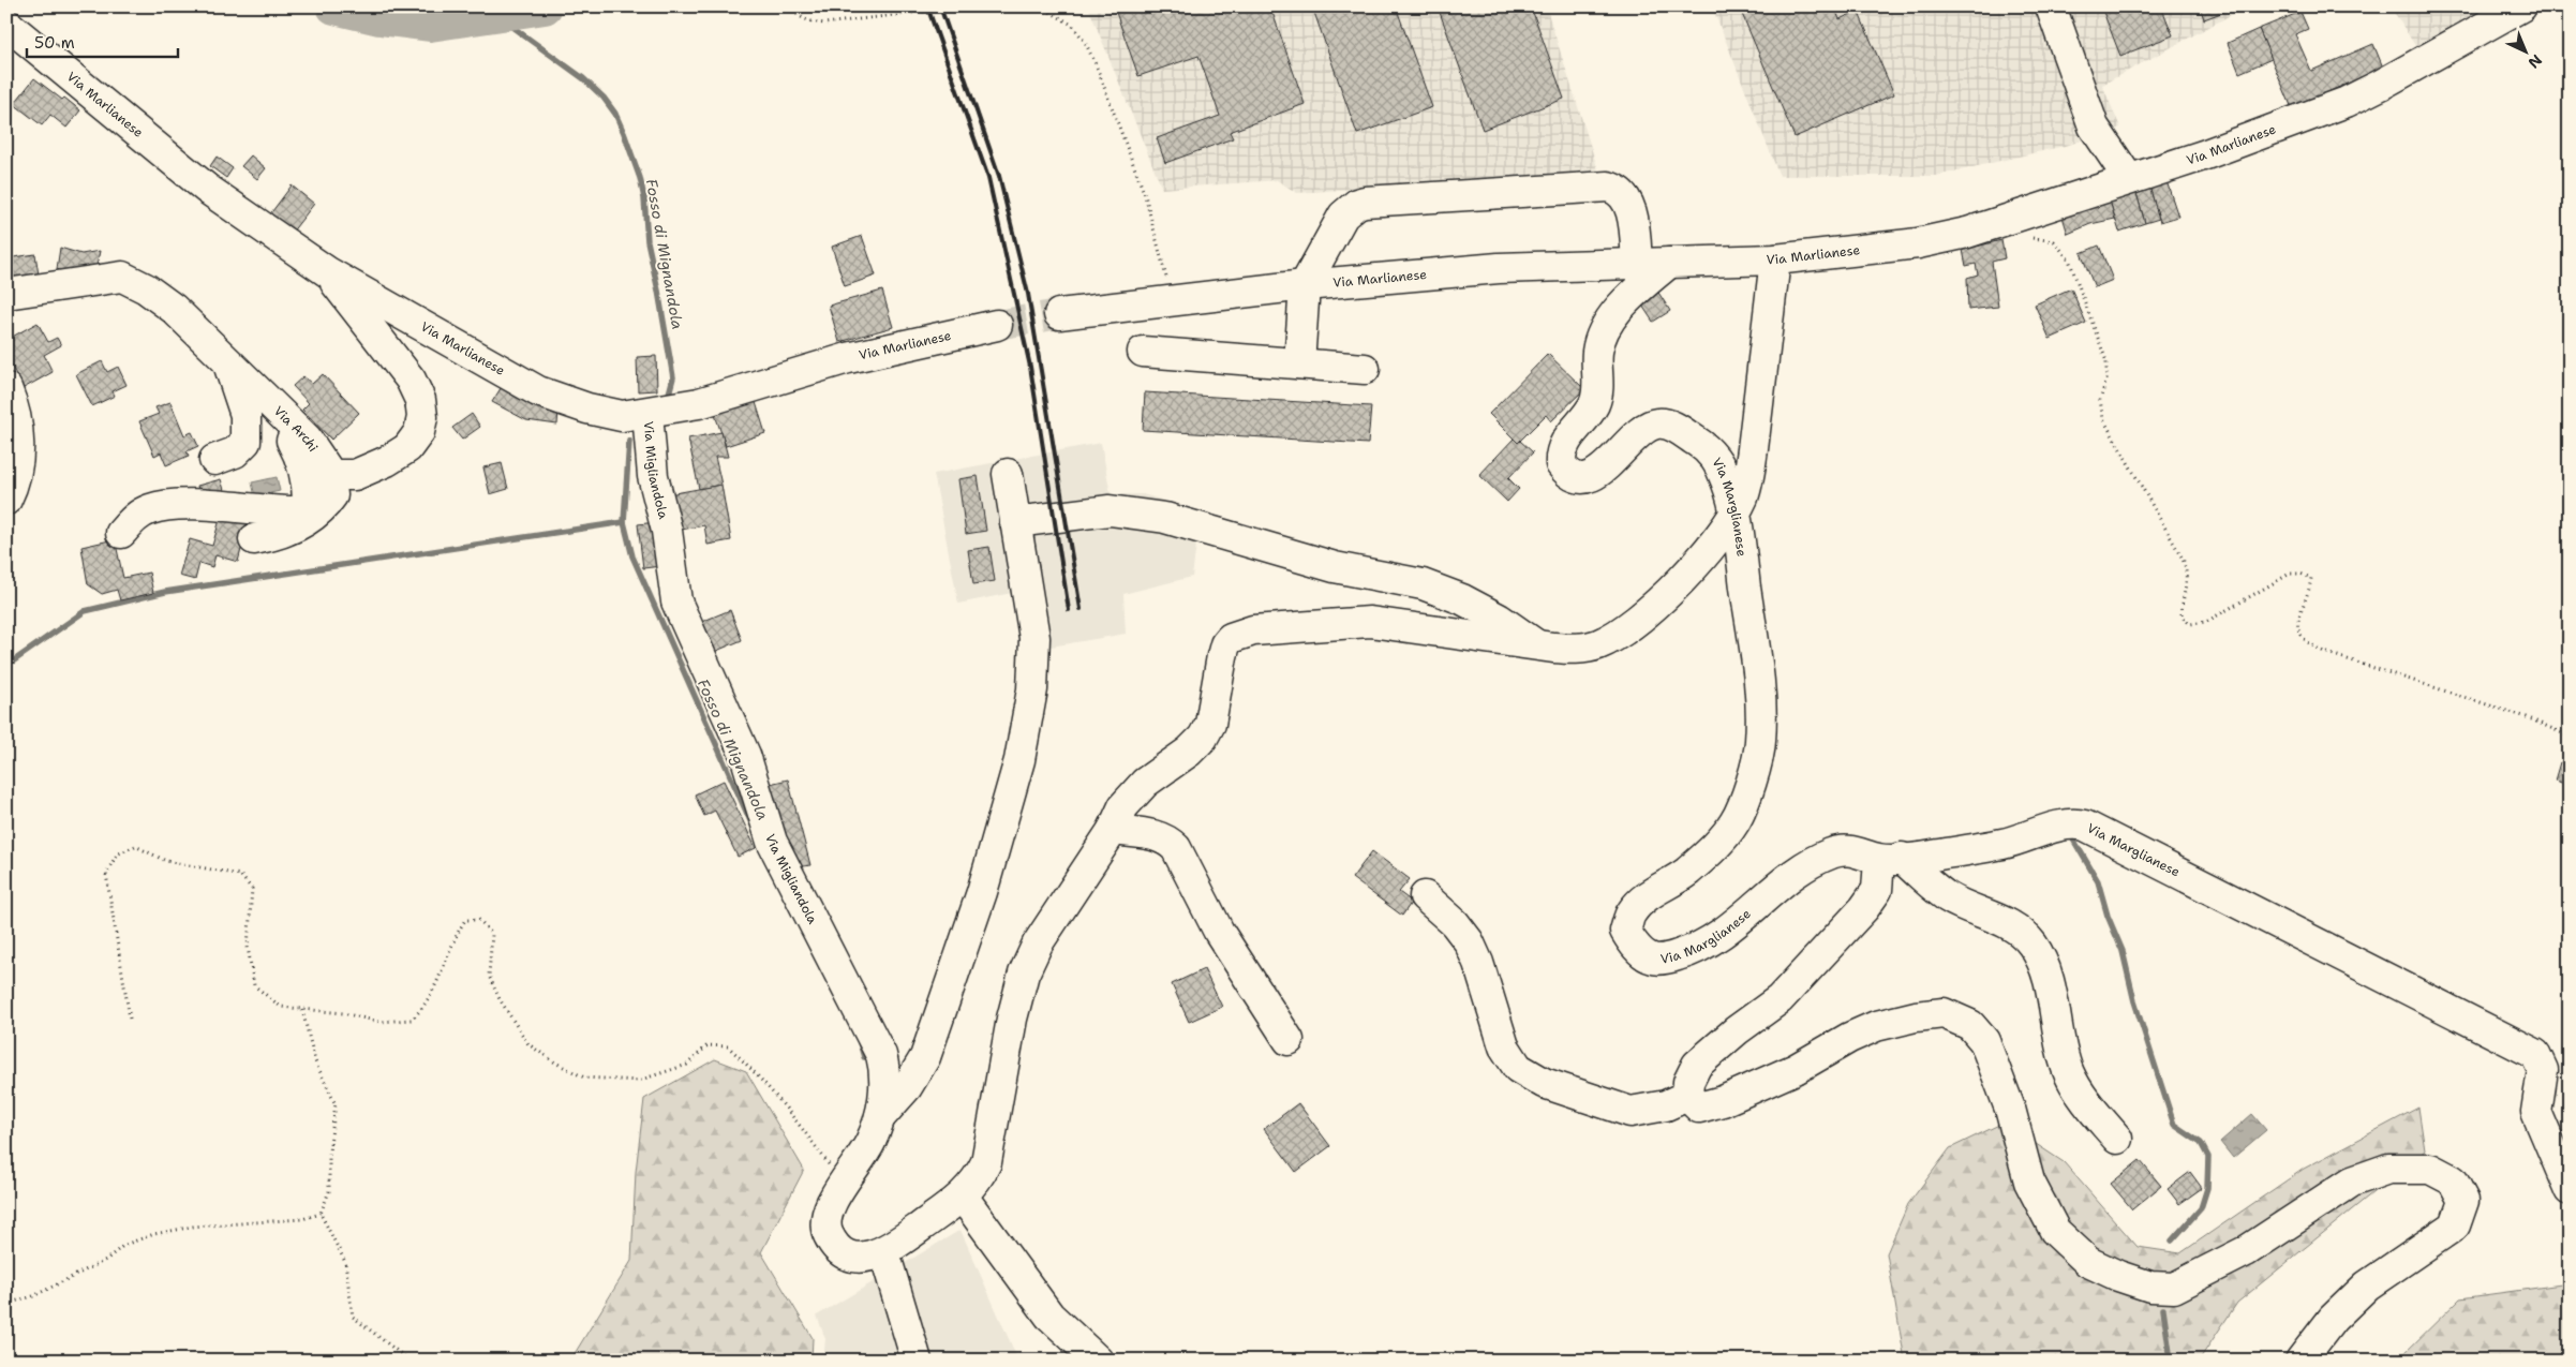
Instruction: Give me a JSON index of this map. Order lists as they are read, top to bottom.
{
  "streets": {
    "street": [
      "Via Marlianese",
      "Via Archi",
      "Via Migliandola",
      "Via Marglianese"
    ]
  },
  "crossings": [
    ["Via Marlianese", "Via Migliandola"],
    ["Via Marlianese", "Via Marglianese"]
  ],
  "water": ["Fosso di Mignandola"],
  "scale_bar": "50 m",
  "north": "bottom right"
}
